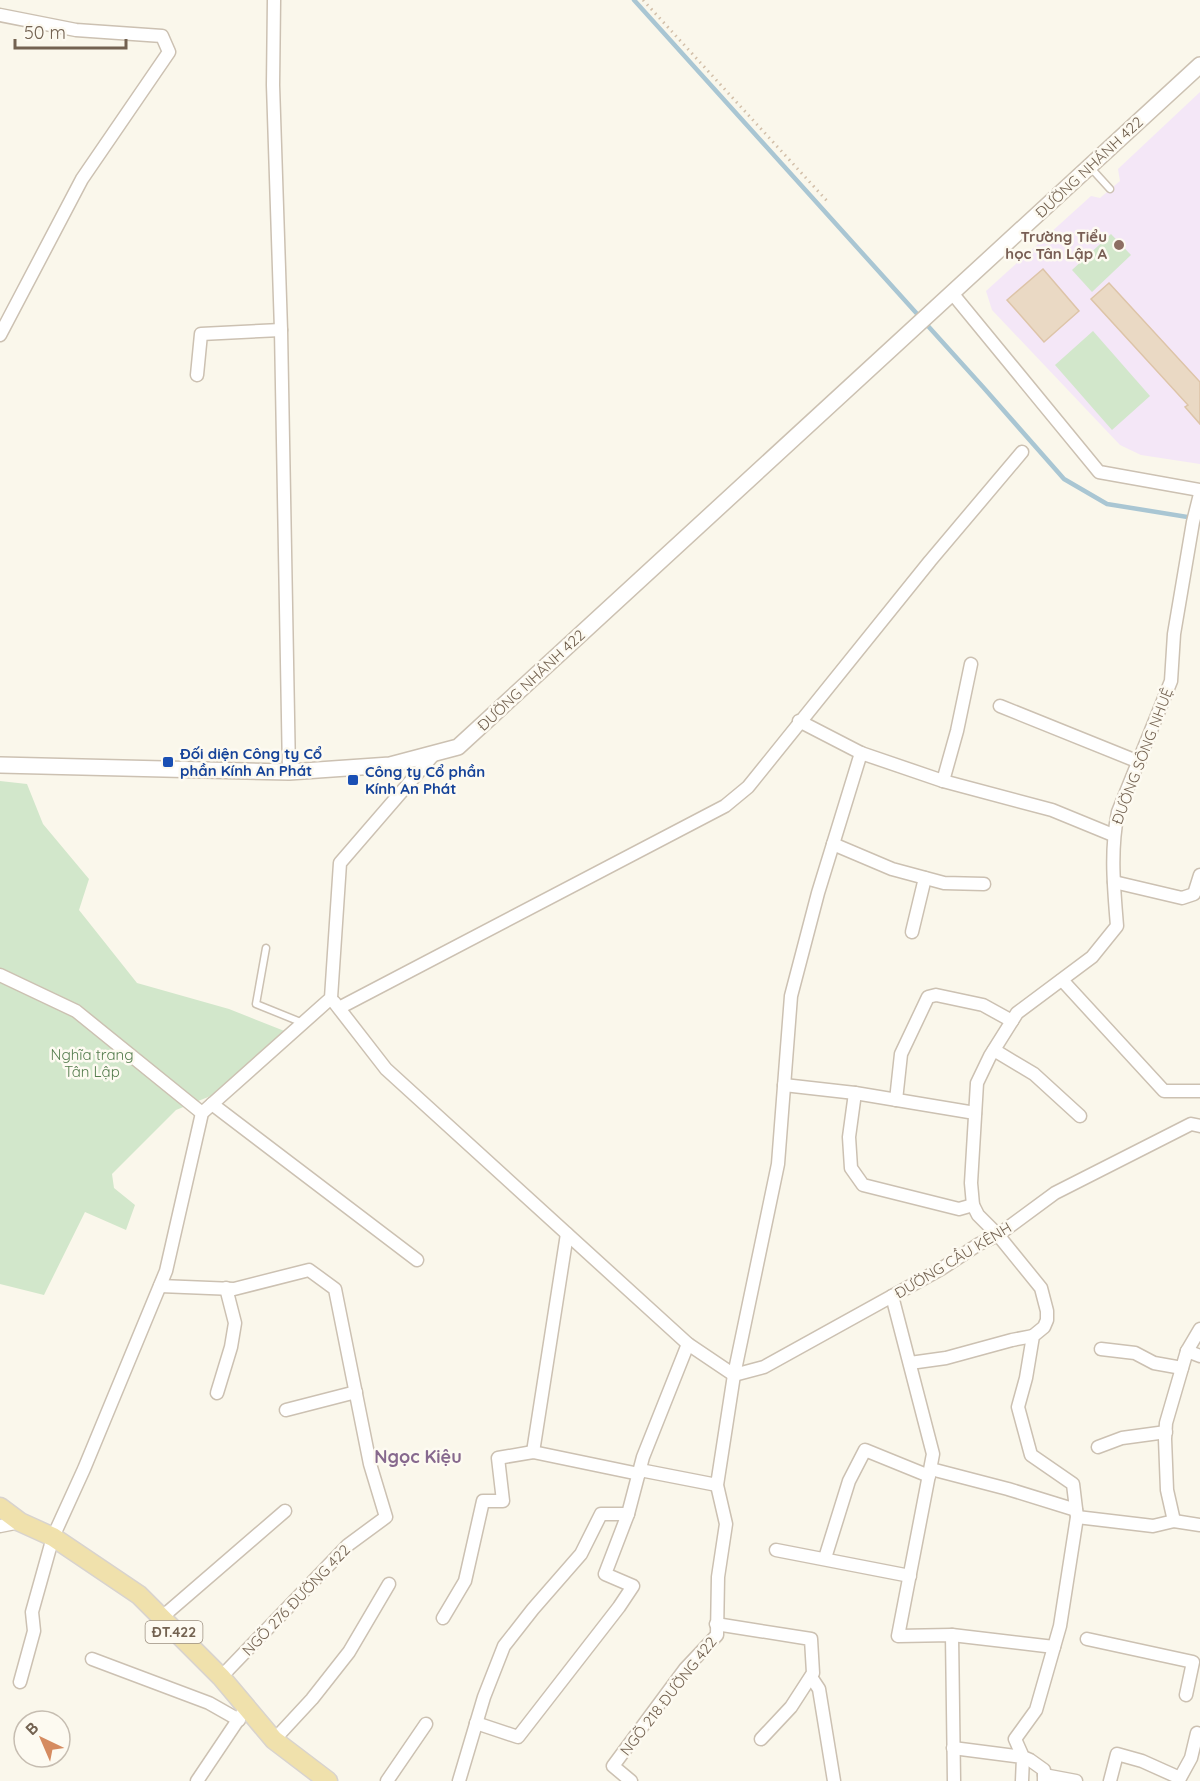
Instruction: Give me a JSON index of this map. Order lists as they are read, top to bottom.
{
  "streets": {
    "main road": ["ĐT.422"],
    "street": [
      "ĐƯỜNG NHÁNH 422",
      "ĐƯỜNG SÔNG NHUỆ",
      "ĐƯỜNG CẦU KÊNH",
      "NGÕ 276 ĐƯỜNG 422",
      "NGÕ 218 ĐƯỜNG 422"
    ]
  },
  "crossings": [
    ["NGÕ 276 ĐƯỜNG 422", "ĐT.422"]
  ],
  "districts": ["Ngọc Kiệu"],
  "parks": ["Nghĩa trang Tân Lập"],
  "places": {
    "other": ["Trường Tiểu học Tân Lập A"],
    "transit": ["Đối diện Công ty Cổ phần Kính An Phát", "Công ty Cổ phần Kính An Phát"]
  },
  "scale_bar": "50 m",
  "north": "top left"
}
